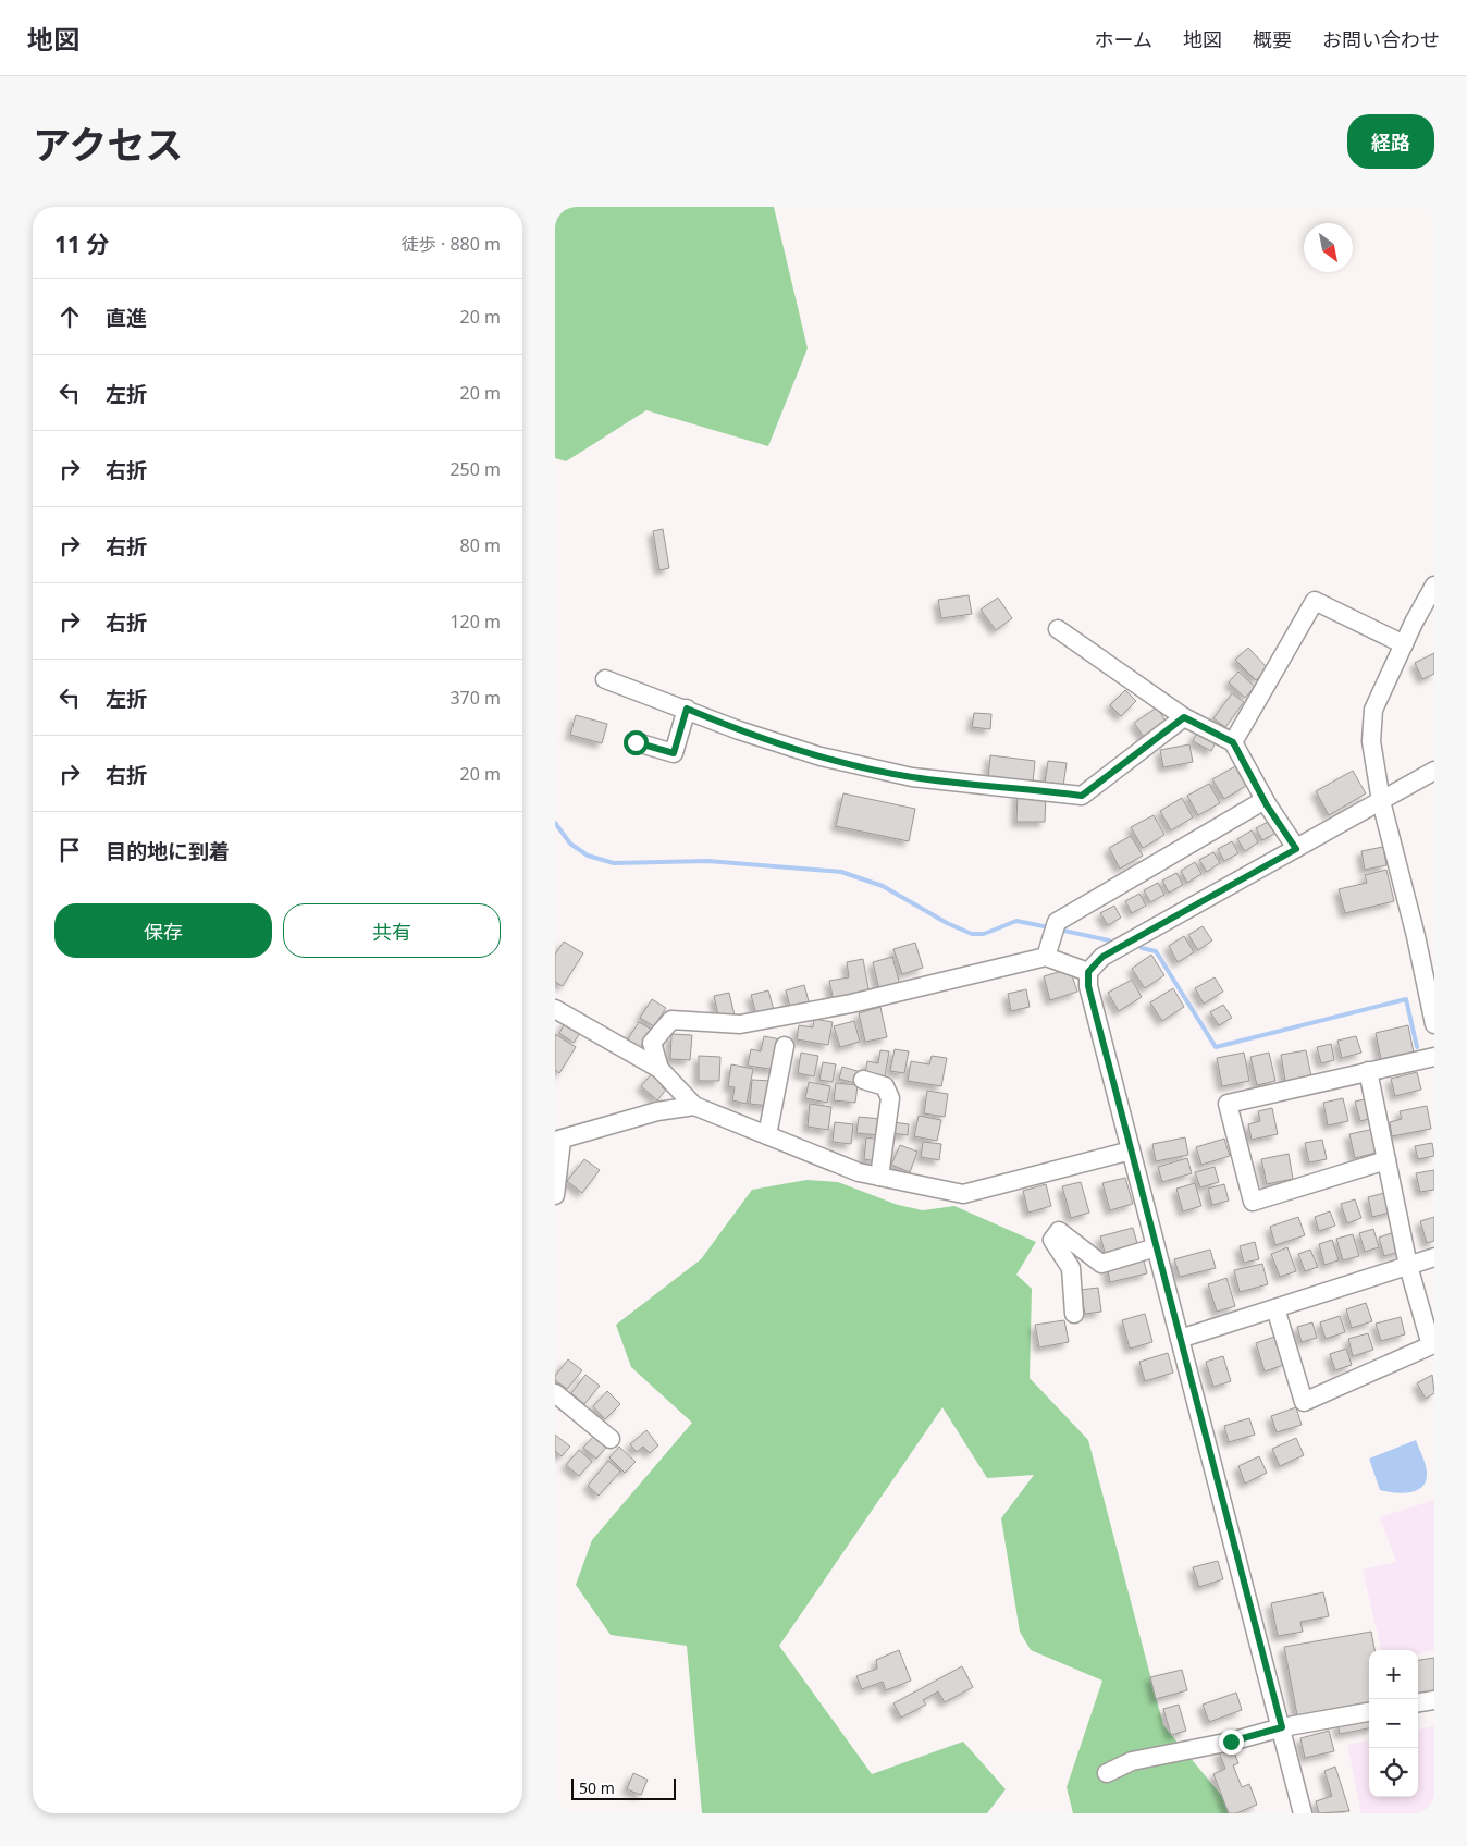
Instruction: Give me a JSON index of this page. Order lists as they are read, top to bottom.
{
  "scale_bar": "50 m",
  "north": "bottom right",
  "page": {
    "header": "地図",
    "nav": [
      "ホーム",
      "地図",
      "概要",
      "お問い合わせ"
    ],
    "title": "アクセス",
    "buttons": [
      "経路",
      ["保存", "共有"]
    ],
    "heading": ["11 分", "徒歩 · 880 m"],
    "list": [
      ["直進", "20 m"],
      ["左折", "20 m"],
      ["右折", "250 m"],
      ["右折", "80 m"],
      ["右折", "120 m"],
      ["左折", "370 m"],
      ["右折", "20 m"],
      "目的地に到着"
    ],
    "map_buttons": ["+", "−"],
    "scale": "50 m"
  }
}
